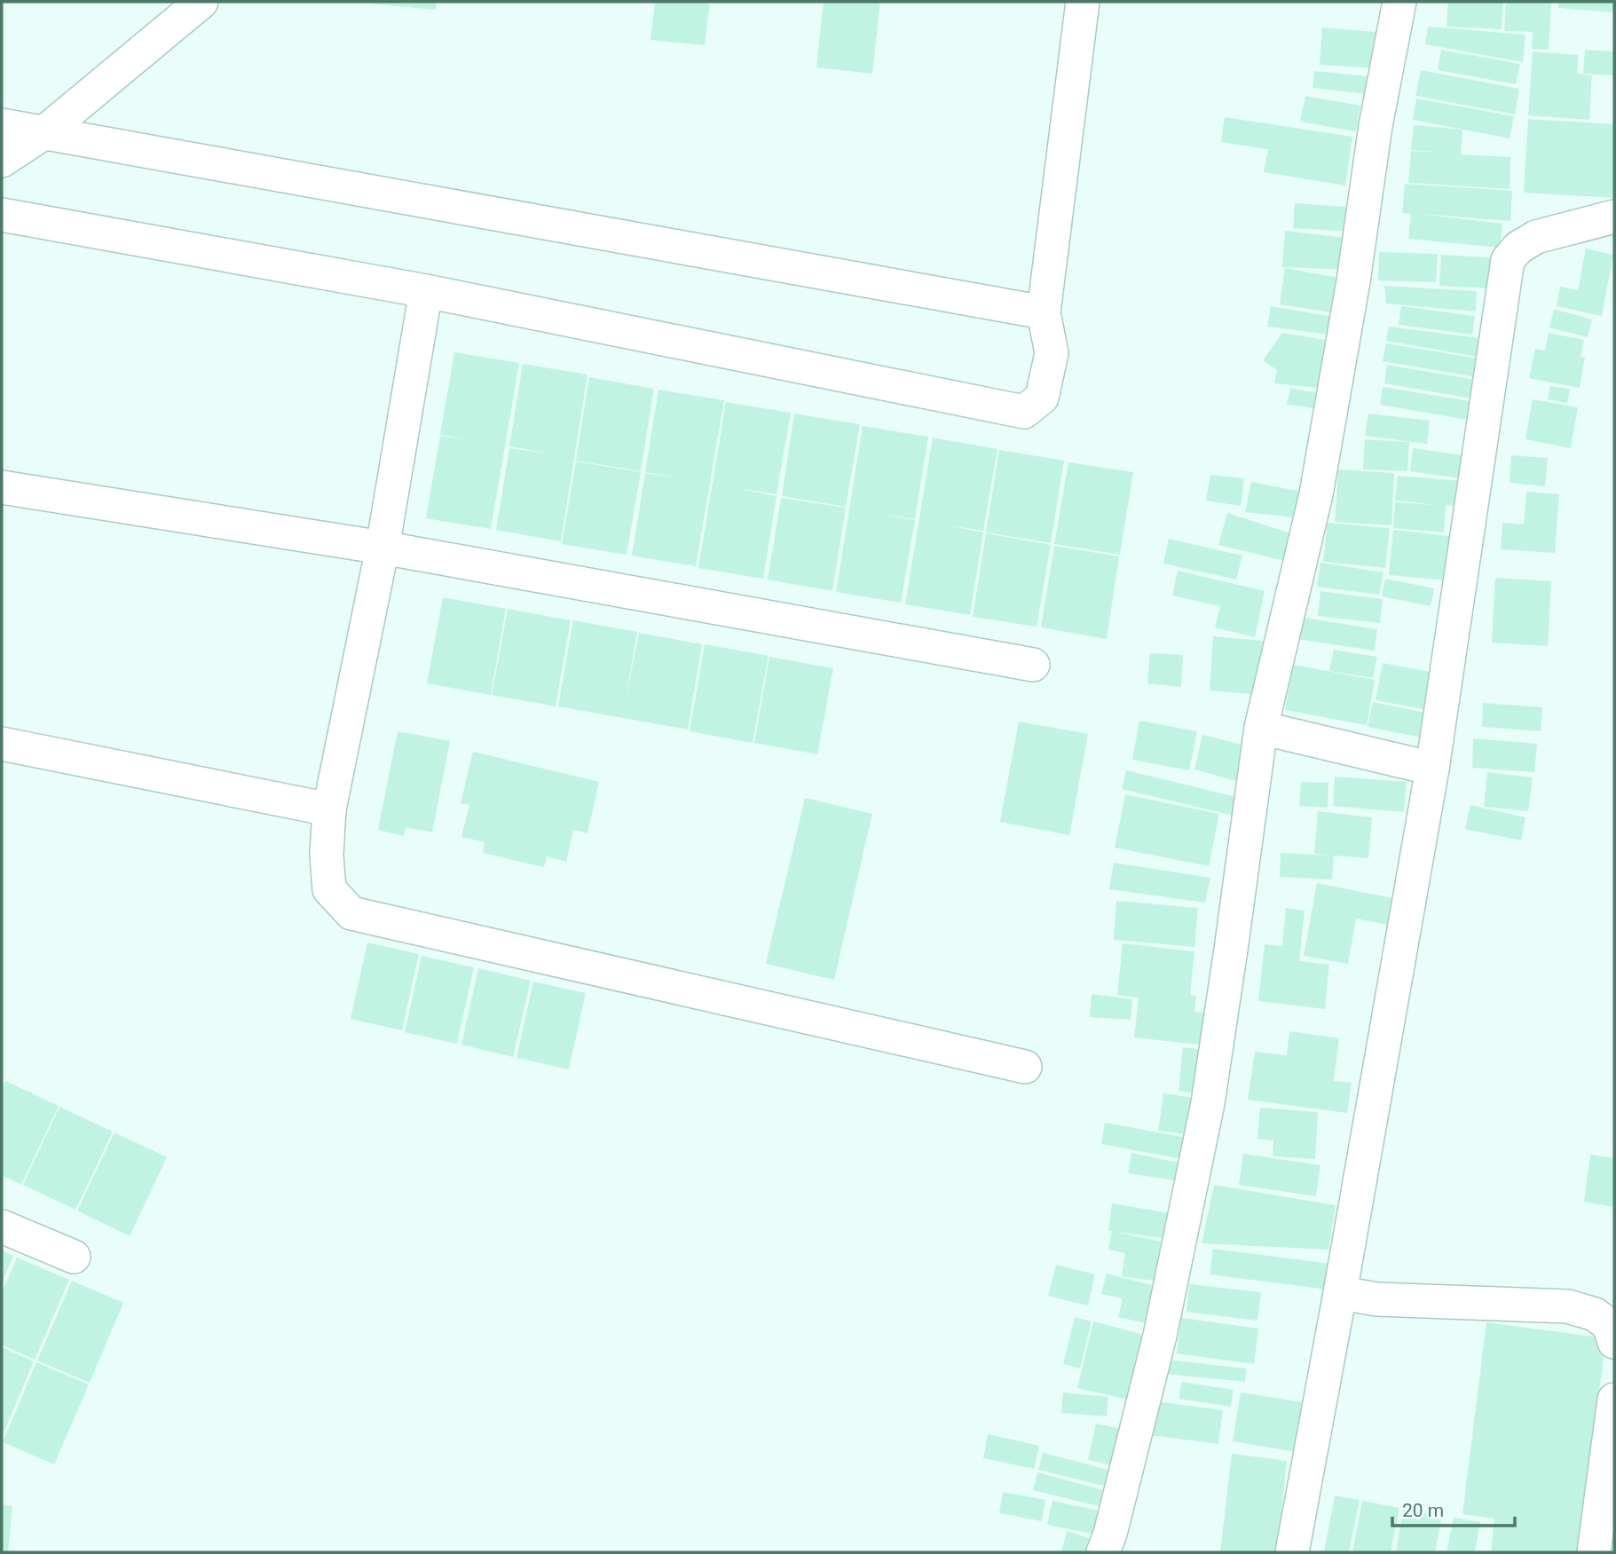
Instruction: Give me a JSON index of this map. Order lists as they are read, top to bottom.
{
  "scale_bar": "20 m"
}
